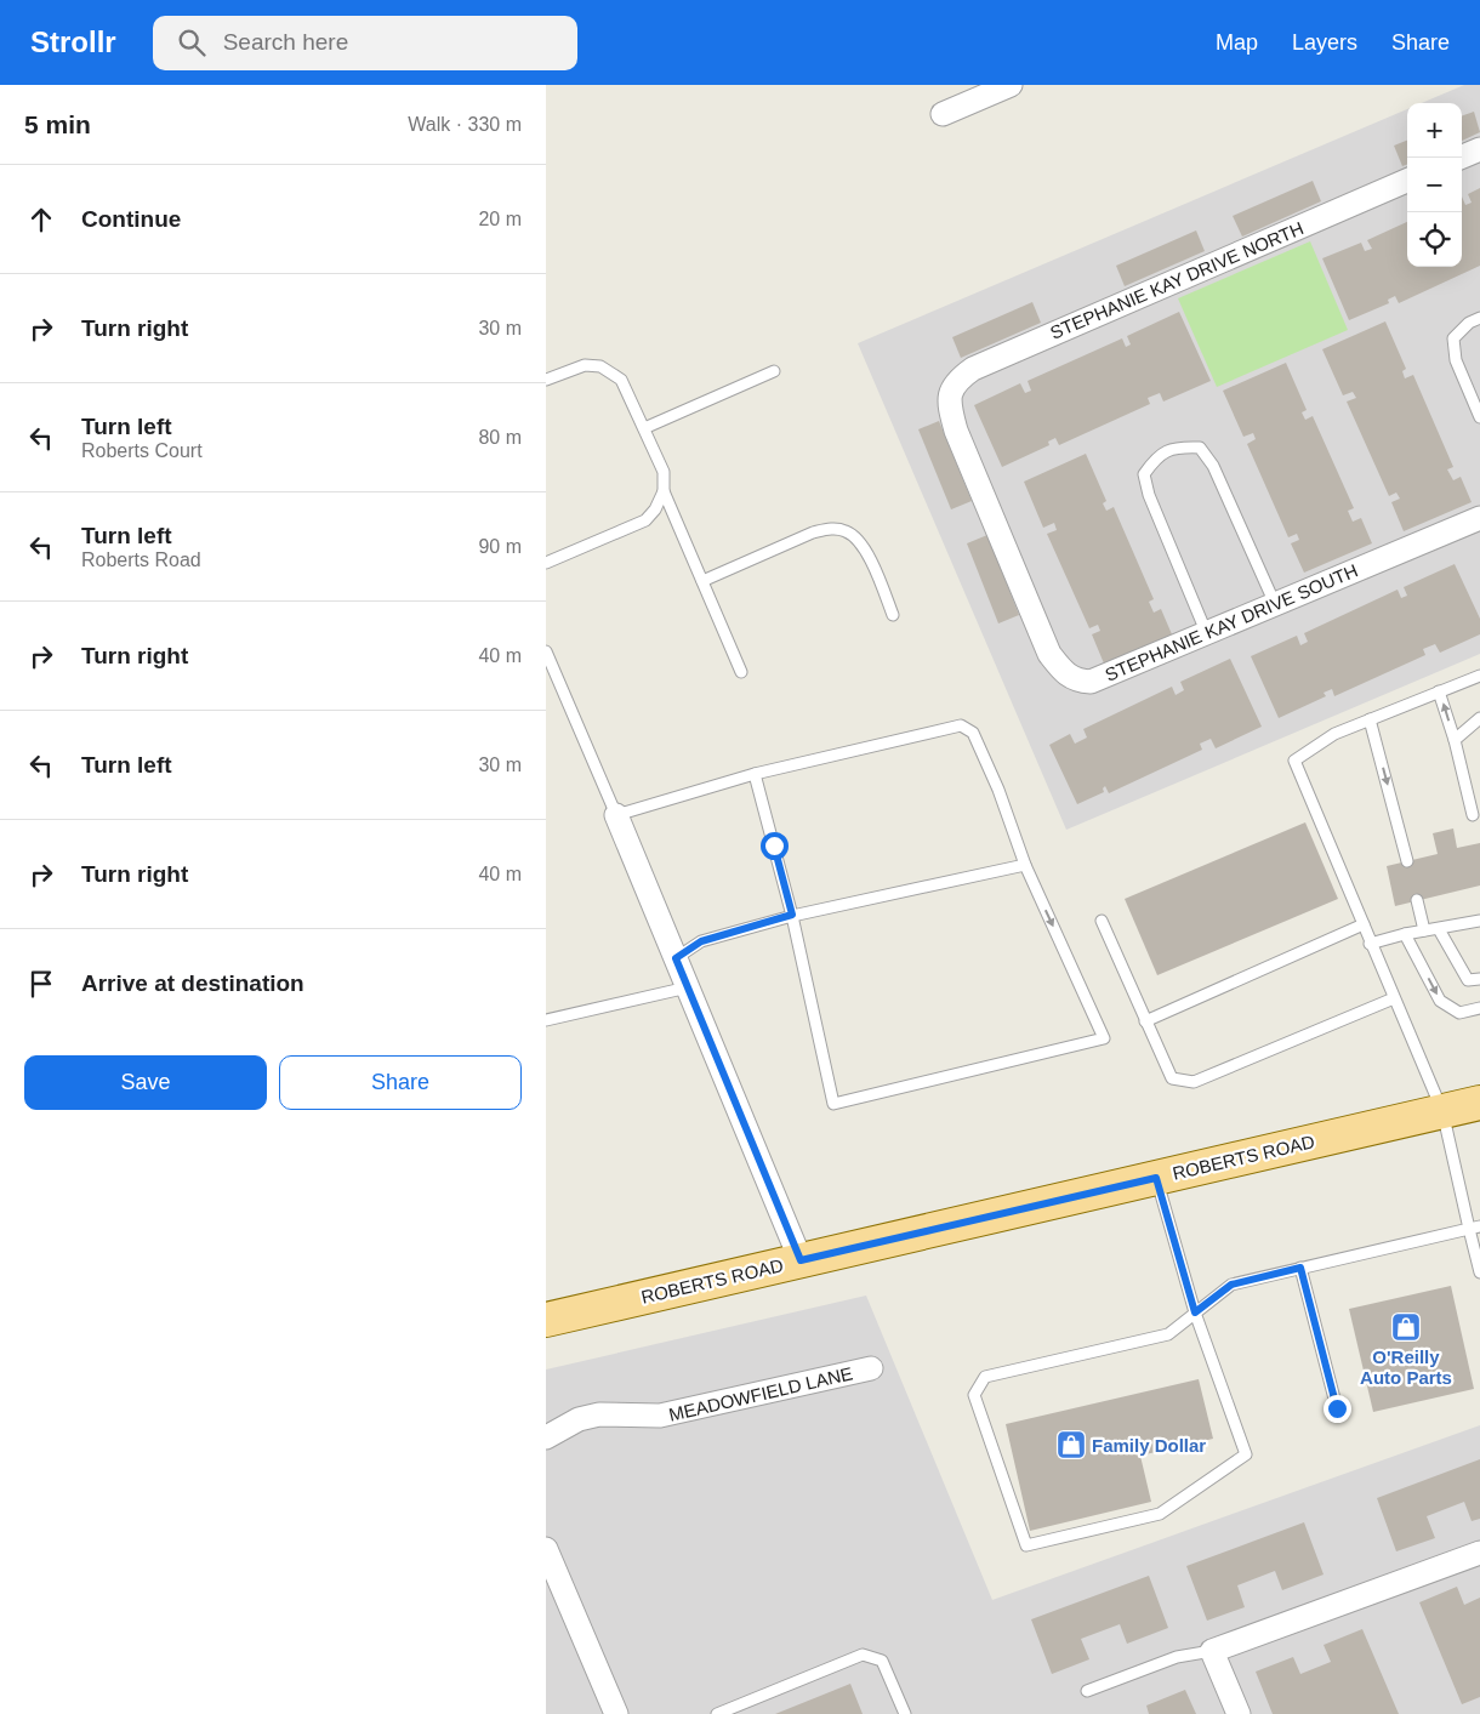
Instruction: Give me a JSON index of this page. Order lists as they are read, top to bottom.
{
  "streets": {
    "main road": ["ROBERTS ROAD"],
    "street": ["STEPHANIE KAY DRIVE NORTH", "STEPHANIE KAY DRIVE SOUTH", "MEADOWFIELD LANE"]
  },
  "crossings": [
    ["STEPHANIE KAY DRIVE NORTH", "STEPHANIE KAY DRIVE SOUTH"]
  ],
  "places": {
    "shop": ["O'Reilly Auto Parts", "Family Dollar"]
  },
  "page": {
    "header": "Strollr",
    "search": "Search here",
    "nav": ["Map", "Layers", "Share"],
    "heading": ["5 min", "Walk · 330 m"],
    "map_buttons": ["+", "−"],
    "list": [
      ["Continue", "20 m"],
      ["Turn right", "30 m"],
      ["Turn left", "Roberts Court", "80 m"],
      ["Turn left", "Roberts Road", "90 m"],
      ["Turn right", "40 m"],
      ["Turn left", "30 m"],
      ["Turn right", "40 m"],
      "Arrive at destination"
    ],
    "buttons": ["Save", "Share"]
  }
}
